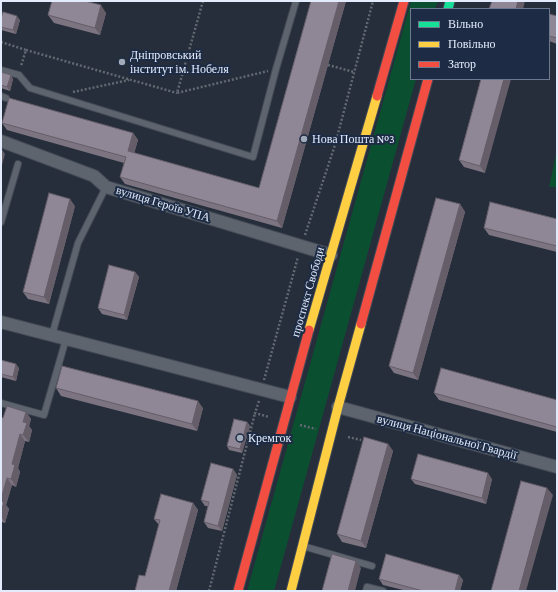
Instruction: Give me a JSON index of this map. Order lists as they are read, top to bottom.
{
  "streets": {
    "highway": ["проспект Свободи"],
    "street": ["вулиця Героїв УПА", "вулиця Національної Гвардії"]
  },
  "crossings": [
    ["вулиця Героїв УПА", "проспект Свободи"]
  ],
  "places": ["Дніпровський інститут ім. Нобеля", "Нова Пошта №3", "Кремгок"],
  "legend": ["Вільно", "Повільно", "Затор"]
}
